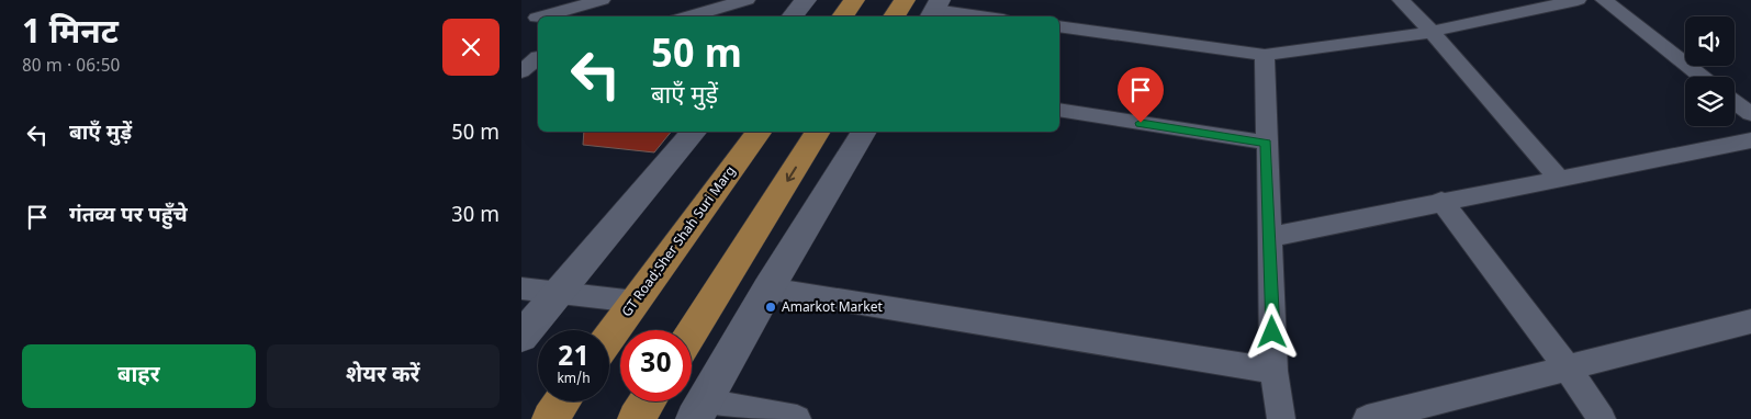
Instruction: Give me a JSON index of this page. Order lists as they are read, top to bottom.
{
  "streets": {
    "main road": ["GT Road;Sher Shah Suri Marg"]
  },
  "places": ["Amarkot Market"],
  "page": {
    "heading": ["1 मिनट", "80 m · 06:50"],
    "turn": ["50 m", "बाएँ मुड़ें"],
    "list": [
      {
        "name": "बाएँ मुड़ें",
        "value": "50 m"
      },
      {
        "name": "गंतव्य पर पहुँचे",
        "value": "30 m"
      }
    ],
    "speed": "21 km/h",
    "limit": "30",
    "buttons": ["बाहर", "शेयर करें"]
  }
}
